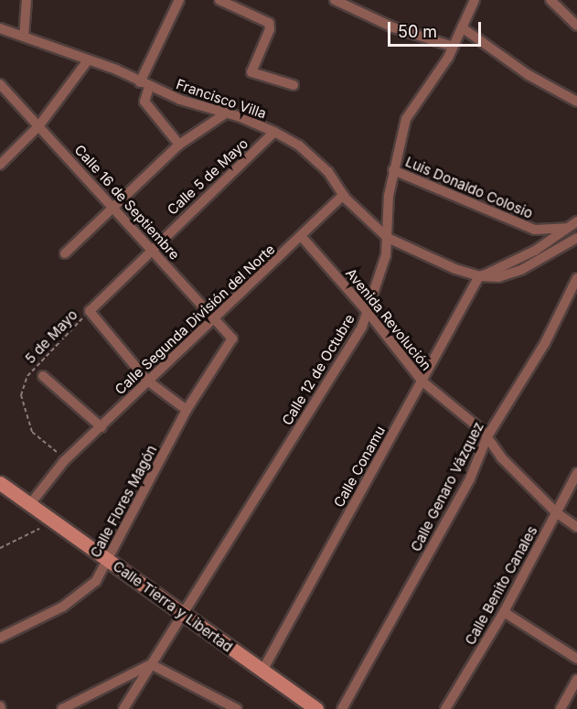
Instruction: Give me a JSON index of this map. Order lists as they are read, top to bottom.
{
  "streets": {
    "street": [
      "Francisco Villa",
      "Calle 5 de Mayo",
      "Luis Donaldo Colosio",
      "Calle 16 de Septiembre",
      "Calle Segunda División del Norte",
      "Avenida Revolución",
      "Calle 12 de Octubre",
      "Calle Conamu",
      "Calle Genaro Vázquez",
      "Calle Flores Magón",
      "Calle Benito Canales",
      "Calle Tierra y Libertad"
    ],
    "path": ["5 de Mayo"]
  },
  "crossings": [
    ["Francisco Villa", "Calle 5 de Mayo"],
    ["Francisco Villa", "Calle Segunda División del Norte"],
    ["Francisco Villa", "Calle 12 de Octubre"],
    ["Francisco Villa", "Calle Conamu"],
    ["Calle 5 de Mayo", "Calle 16 de Septiembre"],
    ["Calle 5 de Mayo", "5 de Mayo"],
    ["Luis Donaldo Colosio", "Calle 12 de Octubre"],
    ["Calle 16 de Septiembre", "Calle Segunda División del Norte"],
    ["Calle 16 de Septiembre", "Calle Flores Magón"],
    ["Calle Segunda División del Norte", "Avenida Revolución"],
    ["Calle Segunda División del Norte", "5 de Mayo"],
    ["Calle Segunda División del Norte", "Calle Tierra y Libertad"],
    ["Avenida Revolución", "Calle 12 de Octubre"],
    ["Avenida Revolución", "Calle Conamu"],
    ["Avenida Revolución", "Calle Genaro Vázquez"],
    ["Avenida Revolución", "Calle Benito Canales"],
    ["Calle 12 de Octubre", "Calle Tierra y Libertad"],
    ["Calle Conamu", "Calle Tierra y Libertad"],
    ["Calle Flores Magón", "Calle Tierra y Libertad"]
  ],
  "scale_bar": "50 m"
}
